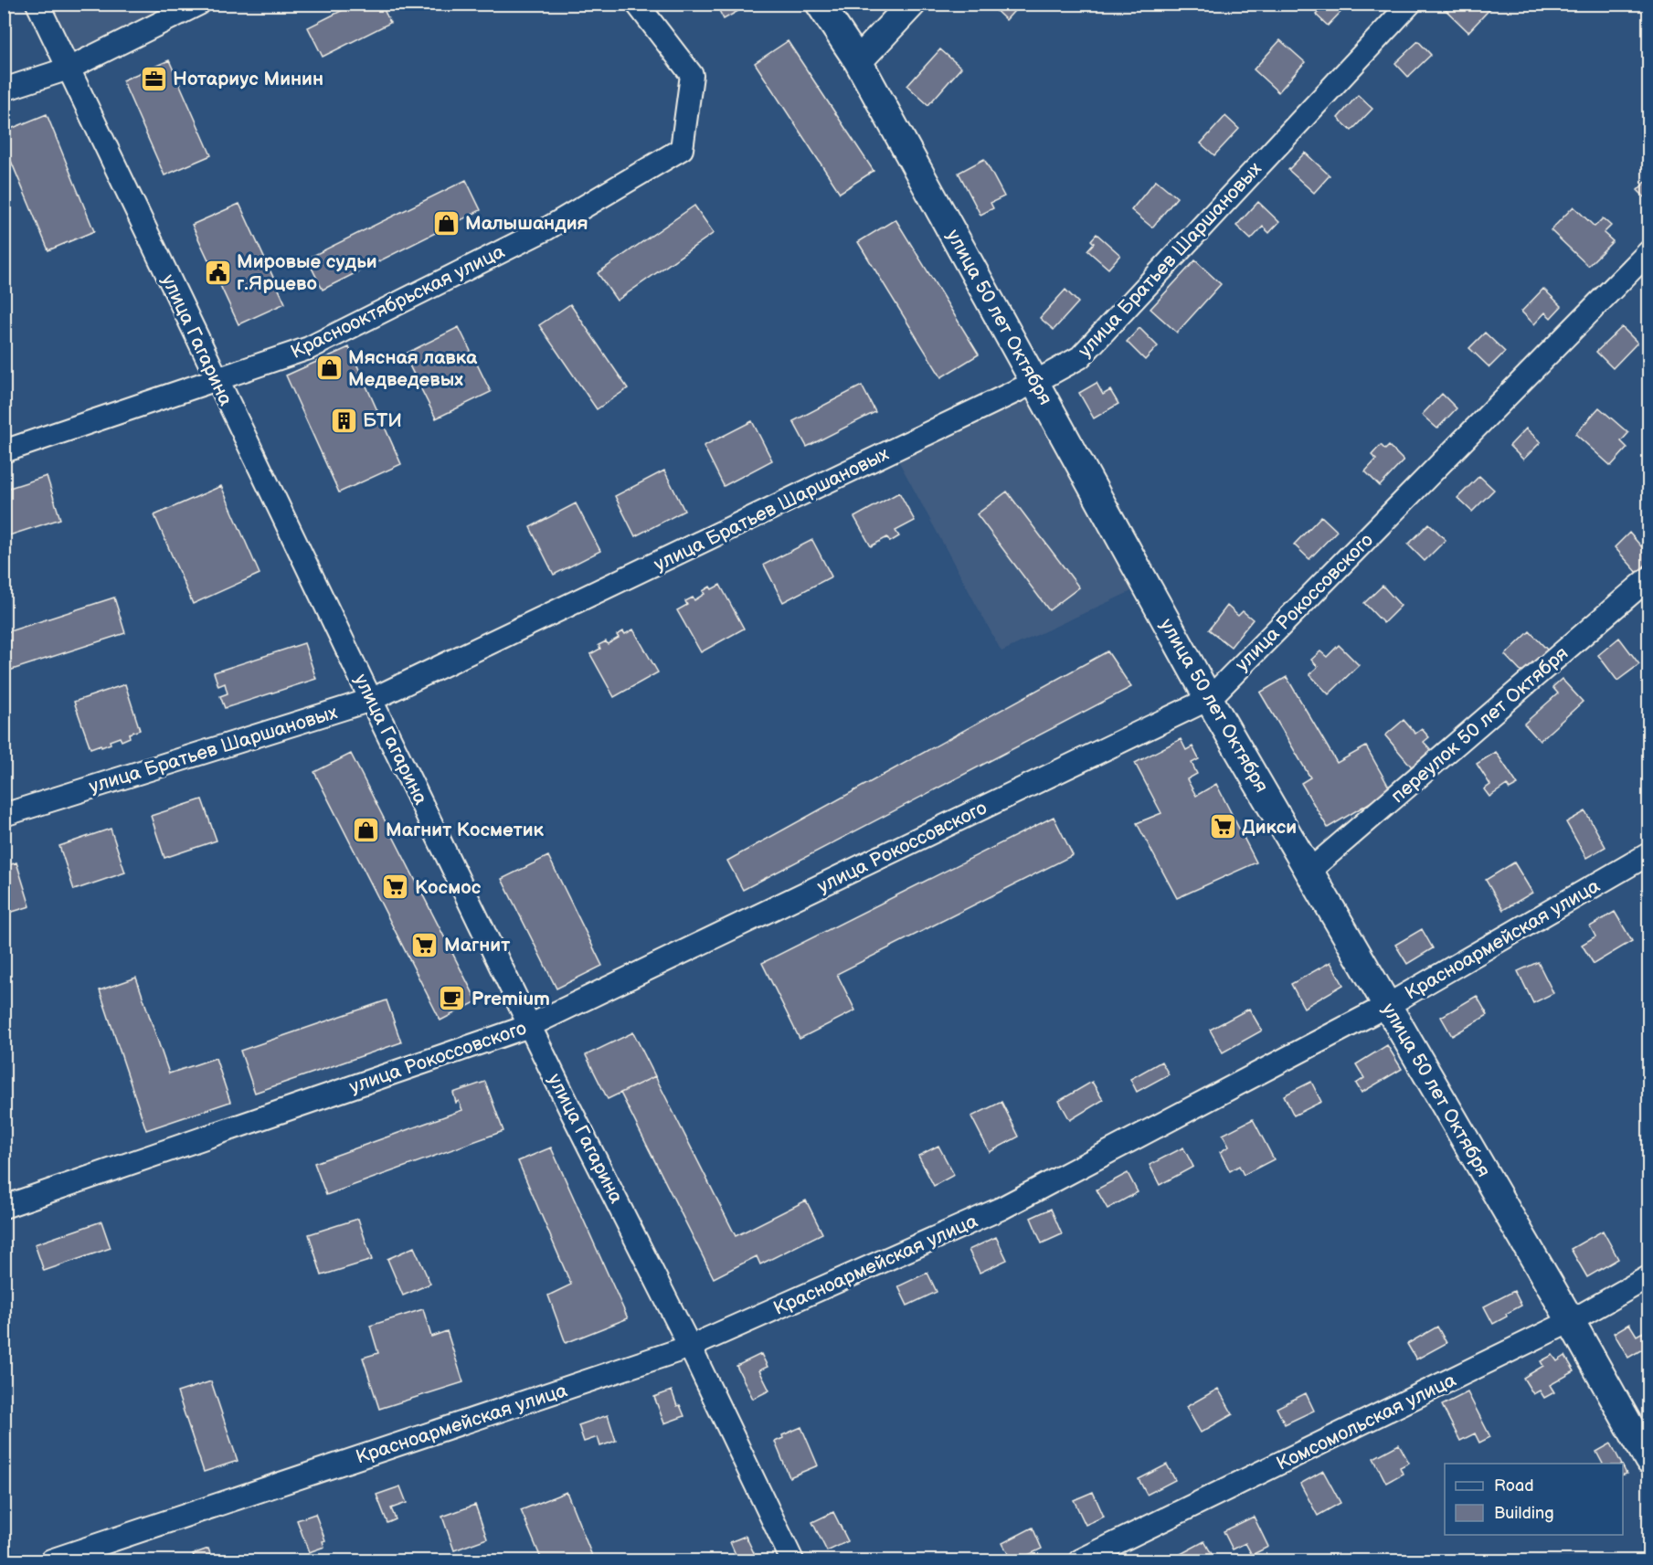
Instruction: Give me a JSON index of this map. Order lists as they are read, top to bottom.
{
  "streets": {
    "street": [
      "улица Братьев Шаршановых",
      "Краснооктябрьская улица",
      "улица 50 лет Октября",
      "улица Гагарина",
      "улица Рокоссовского",
      "переулок 50 лет Октября",
      "Красноармейская улица",
      "Комсомольская улица"
    ]
  },
  "crossings": [
    ["улица Братьев Шаршановых", "улица 50 лет Октября"],
    ["улица Братьев Шаршановых", "улица Гагарина"],
    ["Краснооктябрьская улица", "улица Гагарина"],
    ["улица 50 лет Октября", "улица Рокоссовского"],
    ["улица 50 лет Октября", "переулок 50 лет Октября"],
    ["улица 50 лет Октября", "Красноармейская улица"],
    ["улица 50 лет Октября", "Комсомольская улица"],
    ["улица Гагарина", "улица Рокоссовского"],
    ["улица Гагарина", "Красноармейская улица"]
  ],
  "places": {
    "office": ["Нотариус Минин"],
    "shop": ["Малышандия", "Мясная лавка Медведевых", "Магнит Косметик"],
    "public building": ["Мировые судьи г.Ярцево"],
    "building": ["БТИ"],
    "supermarket": ["Дикси", "Космос", "Магнит"],
    "cafe": ["Premium"]
  },
  "legend": ["Road", "Building"]
}
